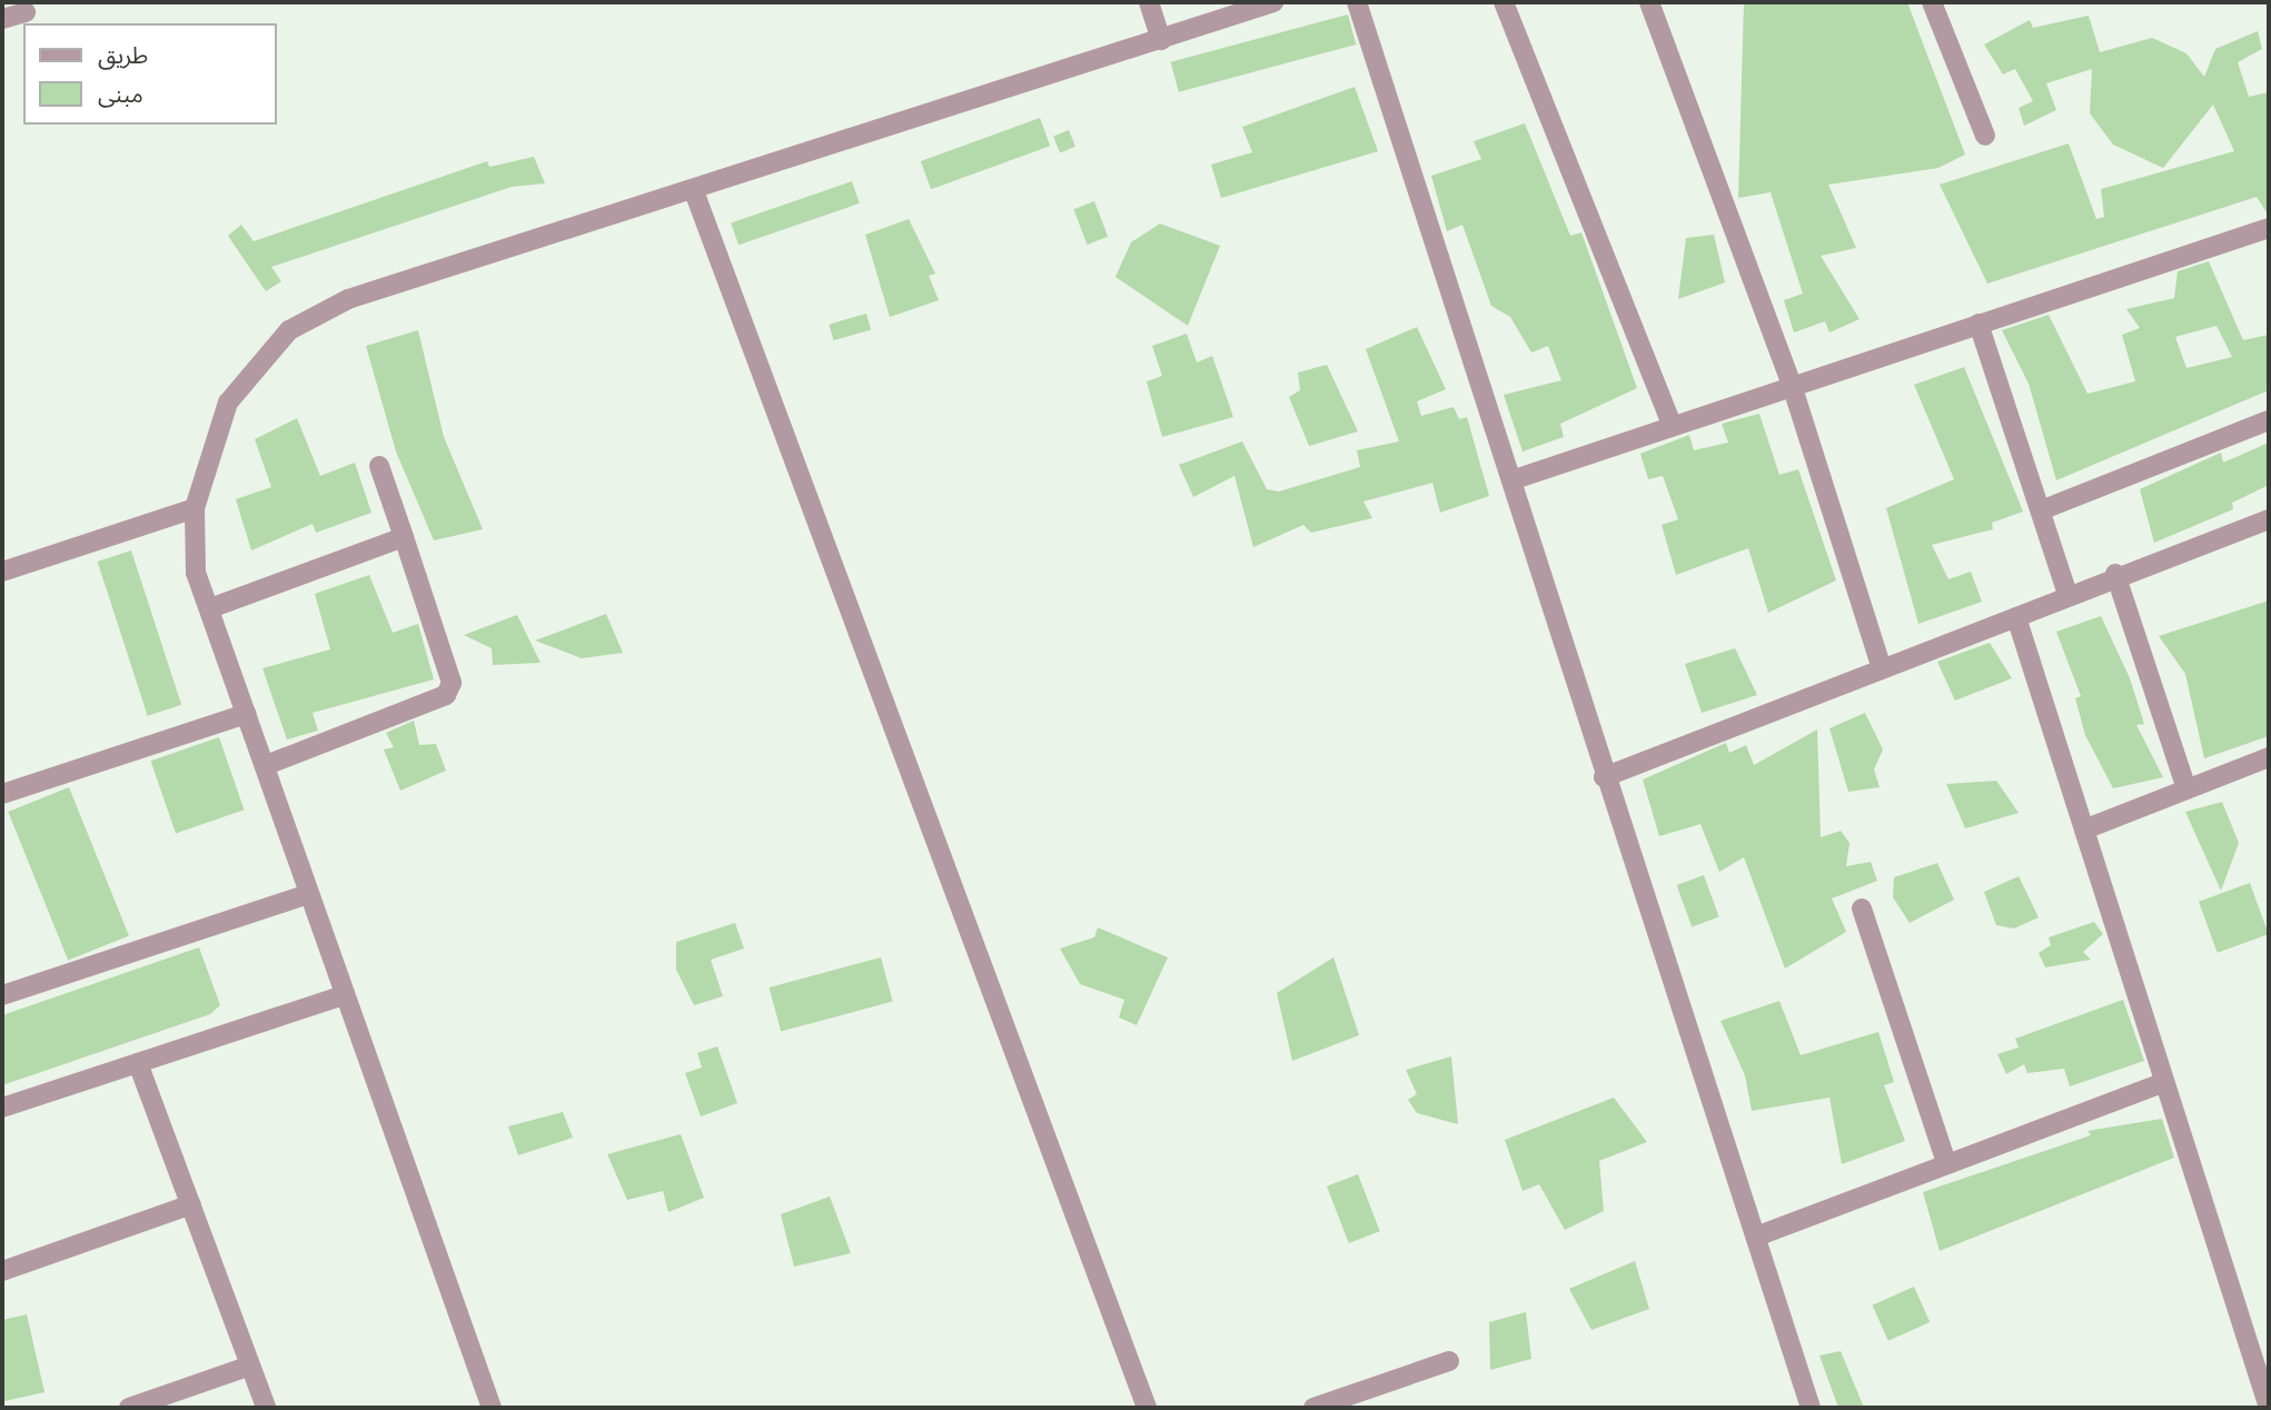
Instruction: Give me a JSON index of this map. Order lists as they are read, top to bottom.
{
  "legend": ["طريق", "مبنى"]
}
